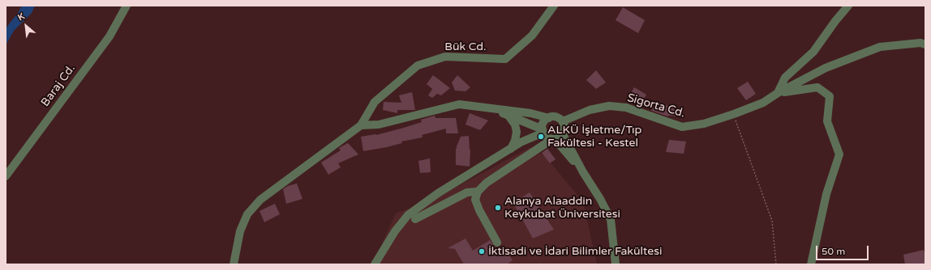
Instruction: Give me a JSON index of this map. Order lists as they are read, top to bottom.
{
  "streets": {
    "street": ["Bük Cd.", "Baraj Cd.", "Sigorta Cd."]
  },
  "places": ["ALKÜ İşletme/Tıp Fakültesi - Kestel", "Alanya Alaaddin Keykubat Üniversitesi", "İktisadi ve İdari Bilimler Fakültesi"],
  "scale_bar": "50 m",
  "north": "top left"
}
